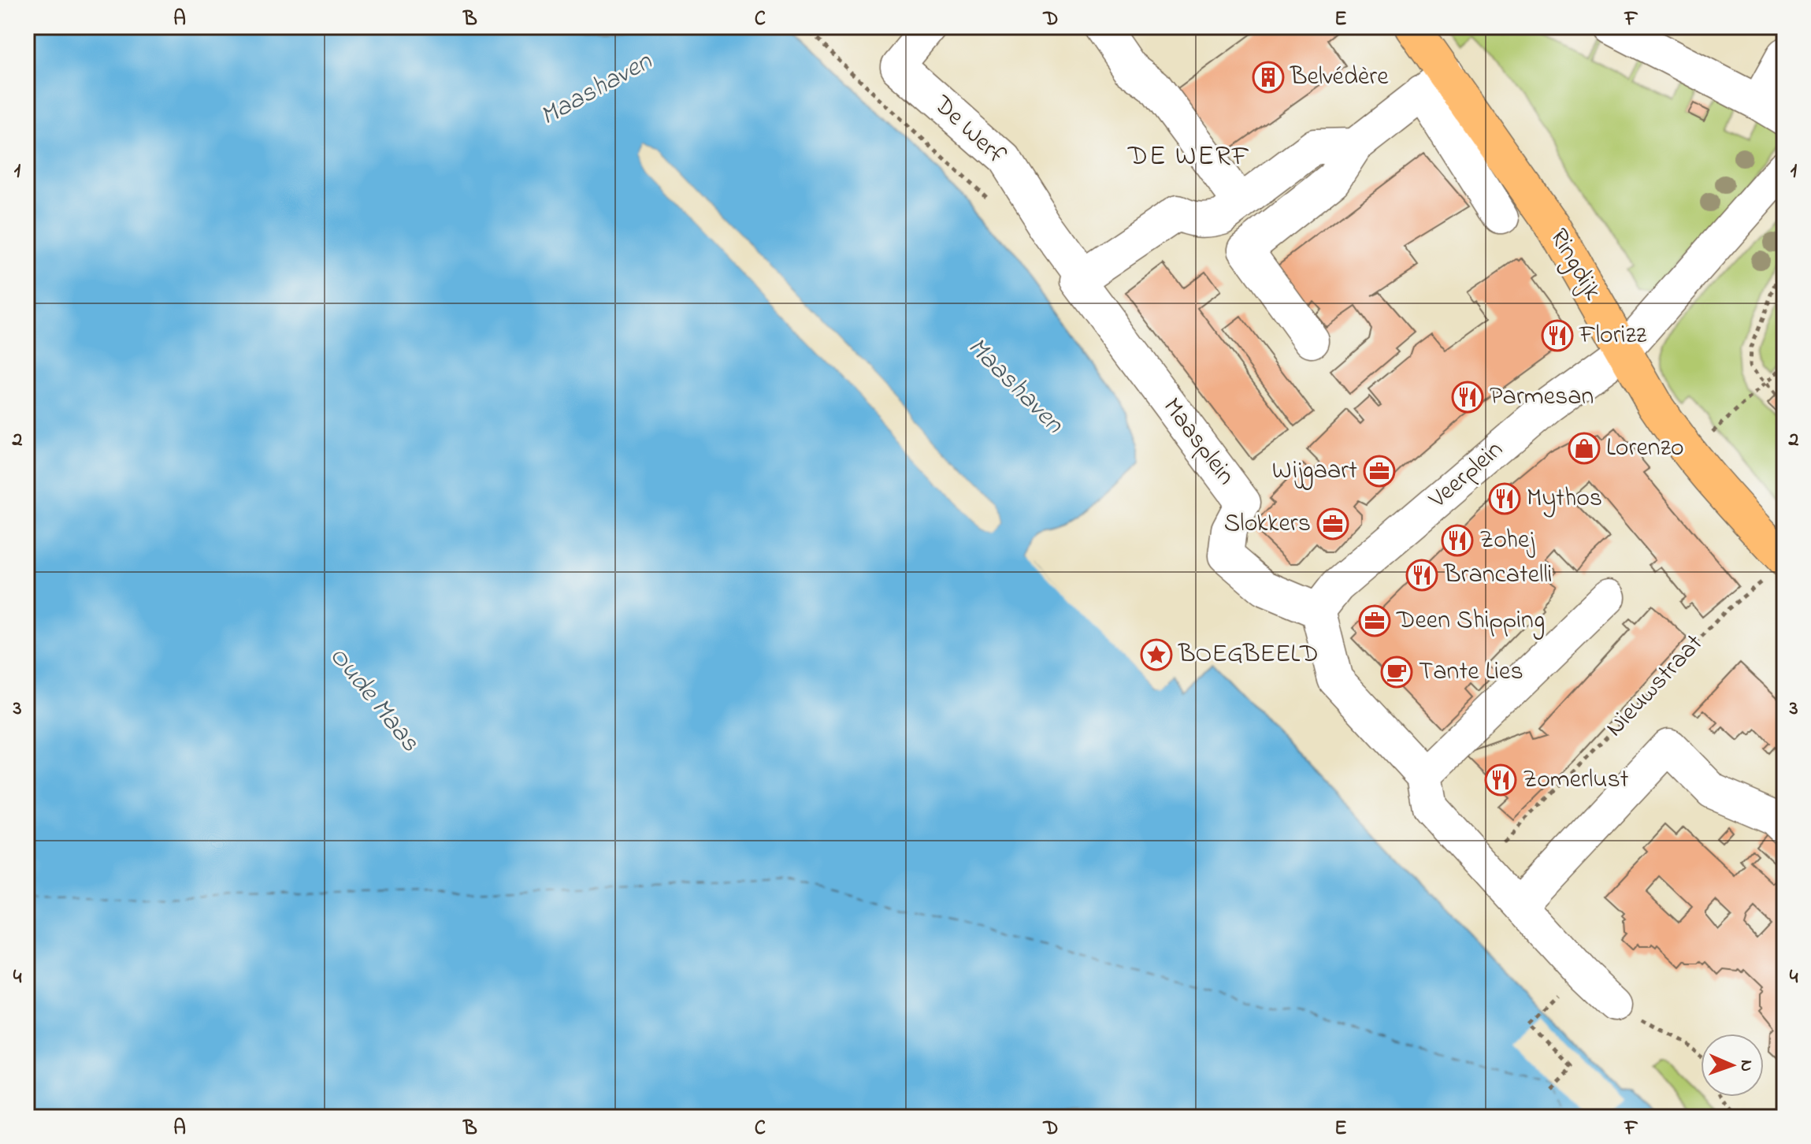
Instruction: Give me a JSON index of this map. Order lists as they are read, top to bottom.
{
  "streets": {
    "main road": ["Ringdijk"],
    "street": [
      "De Werf",
      "Maasplein",
      "Veerplein",
      "Nieuwstraat"
    ]
  },
  "crossings": [
    ["De Werf", "Maasplein"],
    ["Ringdijk", "Veerplein"],
    ["Maasplein", "Veerplein"]
  ],
  "districts": ["DE WERF"],
  "water": ["Maashaven", "Oude Maas"],
  "places": {
    "building": ["Belvédère"],
    "restaurant": [
      "Florizz",
      "Parmesan",
      "Mythos",
      "Zohej",
      "Brancatelli",
      "Zomerlust"
    ],
    "shop": ["Lorenzo"],
    "office": ["Wijgaart", "Slokkers", "Deen Shipping"],
    "place": ["BOEGBEELD"],
    "cafe": ["Tante Lies"]
  },
  "north": "right",
  "grid": {
    "columns": [
      "A",
      "B",
      "C",
      "D",
      "E",
      "F"
    ],
    "rows": [
      "1",
      "2",
      "3",
      "4"
    ]
  }
}
